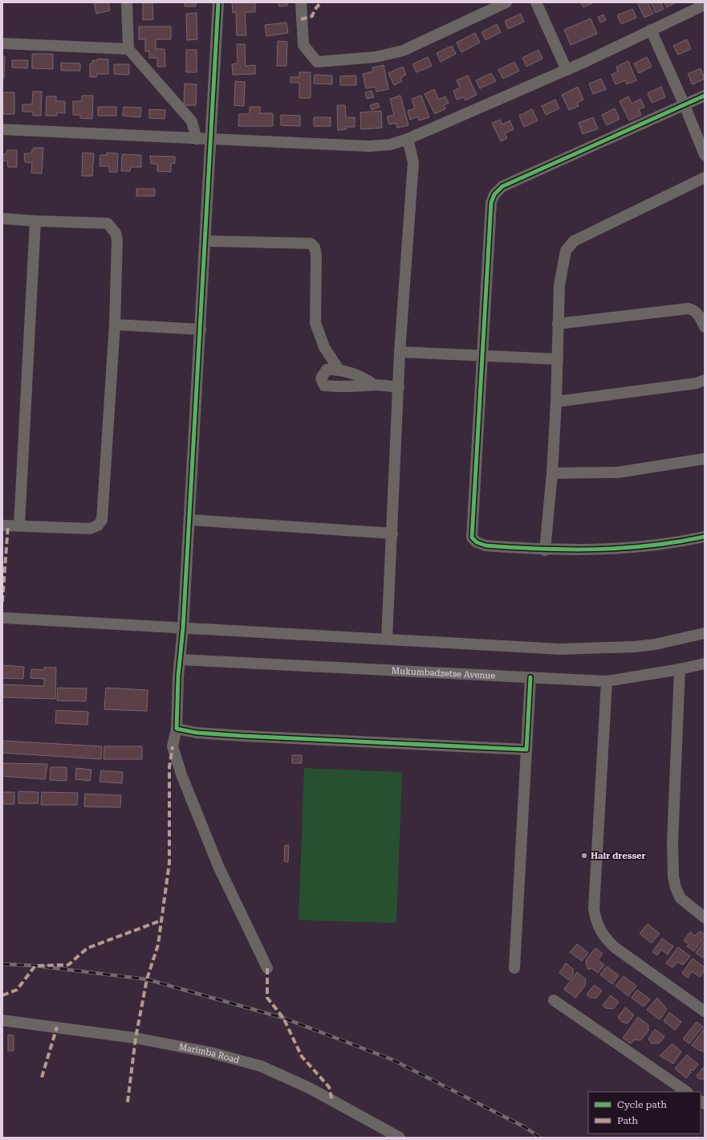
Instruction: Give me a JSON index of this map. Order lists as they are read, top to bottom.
{
  "streets": {
    "street": ["Mukumbadzetse Avenue", "Marimba Road"]
  },
  "places": ["Hair dresser"],
  "legend": ["Cycle path", "Path"]
}
